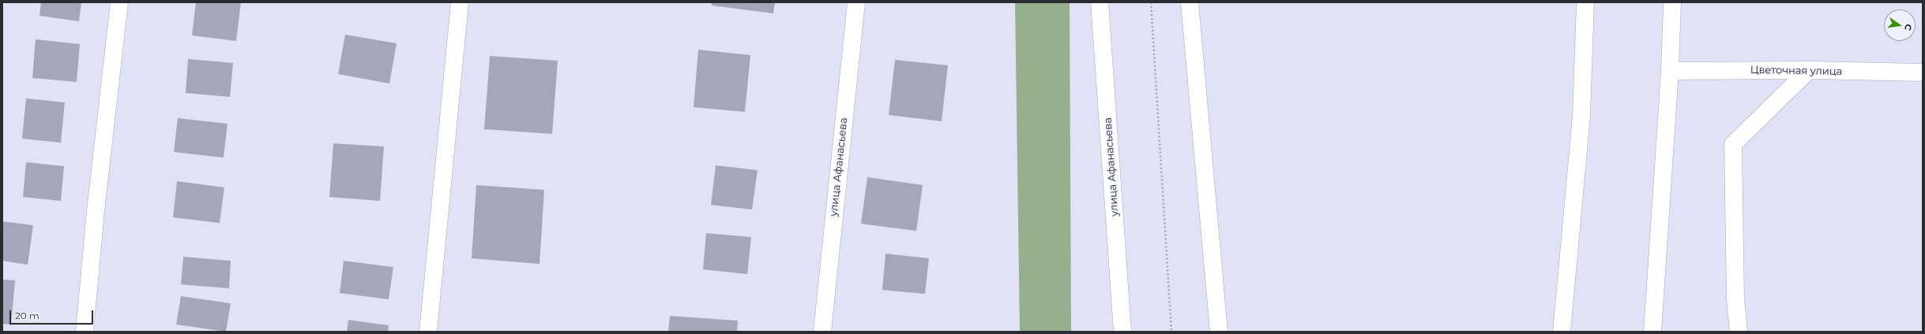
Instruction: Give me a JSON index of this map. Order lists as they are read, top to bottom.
{
  "streets": {
    "street": ["Цветочная улица", "улица Афанасьева"]
  },
  "scale_bar": "20 m",
  "north": "right"
}
